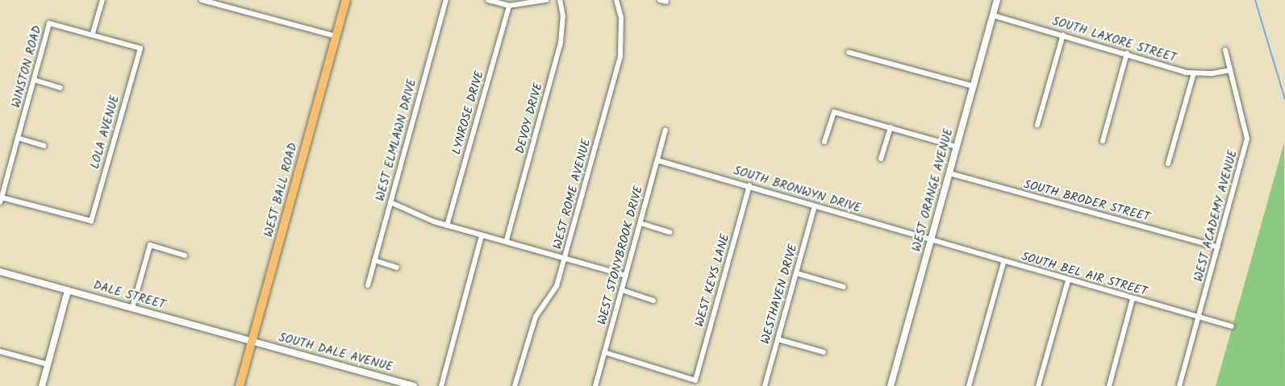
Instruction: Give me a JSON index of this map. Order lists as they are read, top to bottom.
{
  "streets": {
    "main road": ["WEST BALL ROAD"],
    "street": [
      "SOUTH LAXORE STREET",
      "WINSTON ROAD",
      "LYNROSE DRIVE",
      "DEVOY DRIVE",
      "LOLA AVENUE",
      "WEST ELMLAWN DRIVE",
      "SOUTH BRONWYN DRIVE",
      "WEST ORANGE AVENUE",
      "WEST ROME AVENUE",
      "SOUTH BRODER STREET",
      "WEST ACADEMY AVENUE",
      "WEST STONYBROOK DRIVE",
      "SOUTH BEL AIR STREET",
      "WEST KEYS LANE",
      "WESTHAVEN DRIVE",
      "DALE STREET",
      "SOUTH DALE AVENUE"
    ]
  },
  "crossings": [
    ["SOUTH LAXORE STREET", "WEST ORANGE AVENUE"],
    ["SOUTH LAXORE STREET", "WEST ACADEMY AVENUE"],
    ["WINSTON ROAD", "LOLA AVENUE"],
    ["WEST BALL ROAD", "DALE STREET"],
    ["WEST BALL ROAD", "SOUTH DALE AVENUE"],
    ["SOUTH BRONWYN DRIVE", "WEST ORANGE AVENUE"],
    ["SOUTH BRONWYN DRIVE", "WEST STONYBROOK DRIVE"],
    ["SOUTH BRONWYN DRIVE", "SOUTH BEL AIR STREET"],
    ["SOUTH BRONWYN DRIVE", "WEST KEYS LANE"],
    ["SOUTH BRONWYN DRIVE", "WESTHAVEN DRIVE"],
    ["WEST ORANGE AVENUE", "SOUTH BRODER STREET"],
    ["WEST ORANGE AVENUE", "SOUTH BEL AIR STREET"],
    ["SOUTH BRODER STREET", "WEST ACADEMY AVENUE"],
    ["WEST ACADEMY AVENUE", "SOUTH BEL AIR STREET"],
    ["WEST STONYBROOK DRIVE", "WEST KEYS LANE"],
    ["DALE STREET", "SOUTH DALE AVENUE"]
  ]
}
